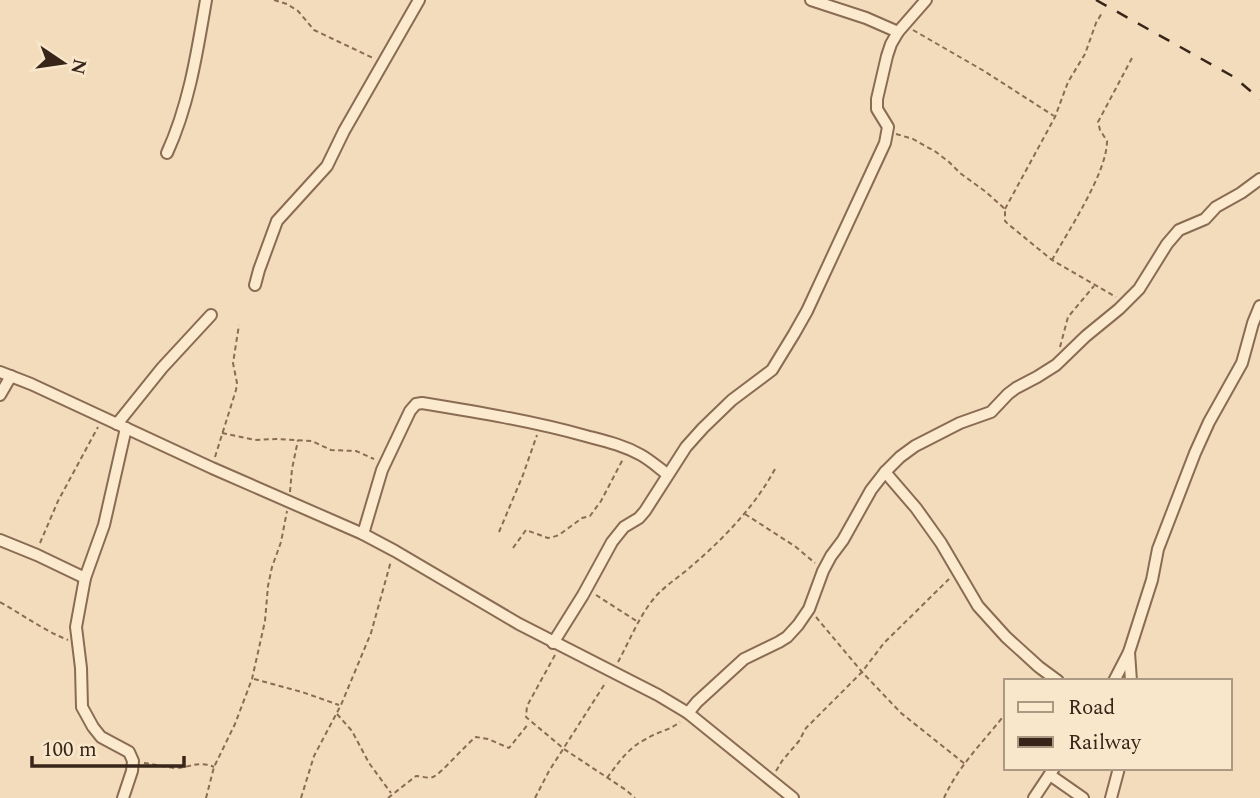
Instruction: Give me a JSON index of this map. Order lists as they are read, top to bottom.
{
  "legend": ["Road", "Railway"],
  "scale_bar": "100 m",
  "north": "right"
}
